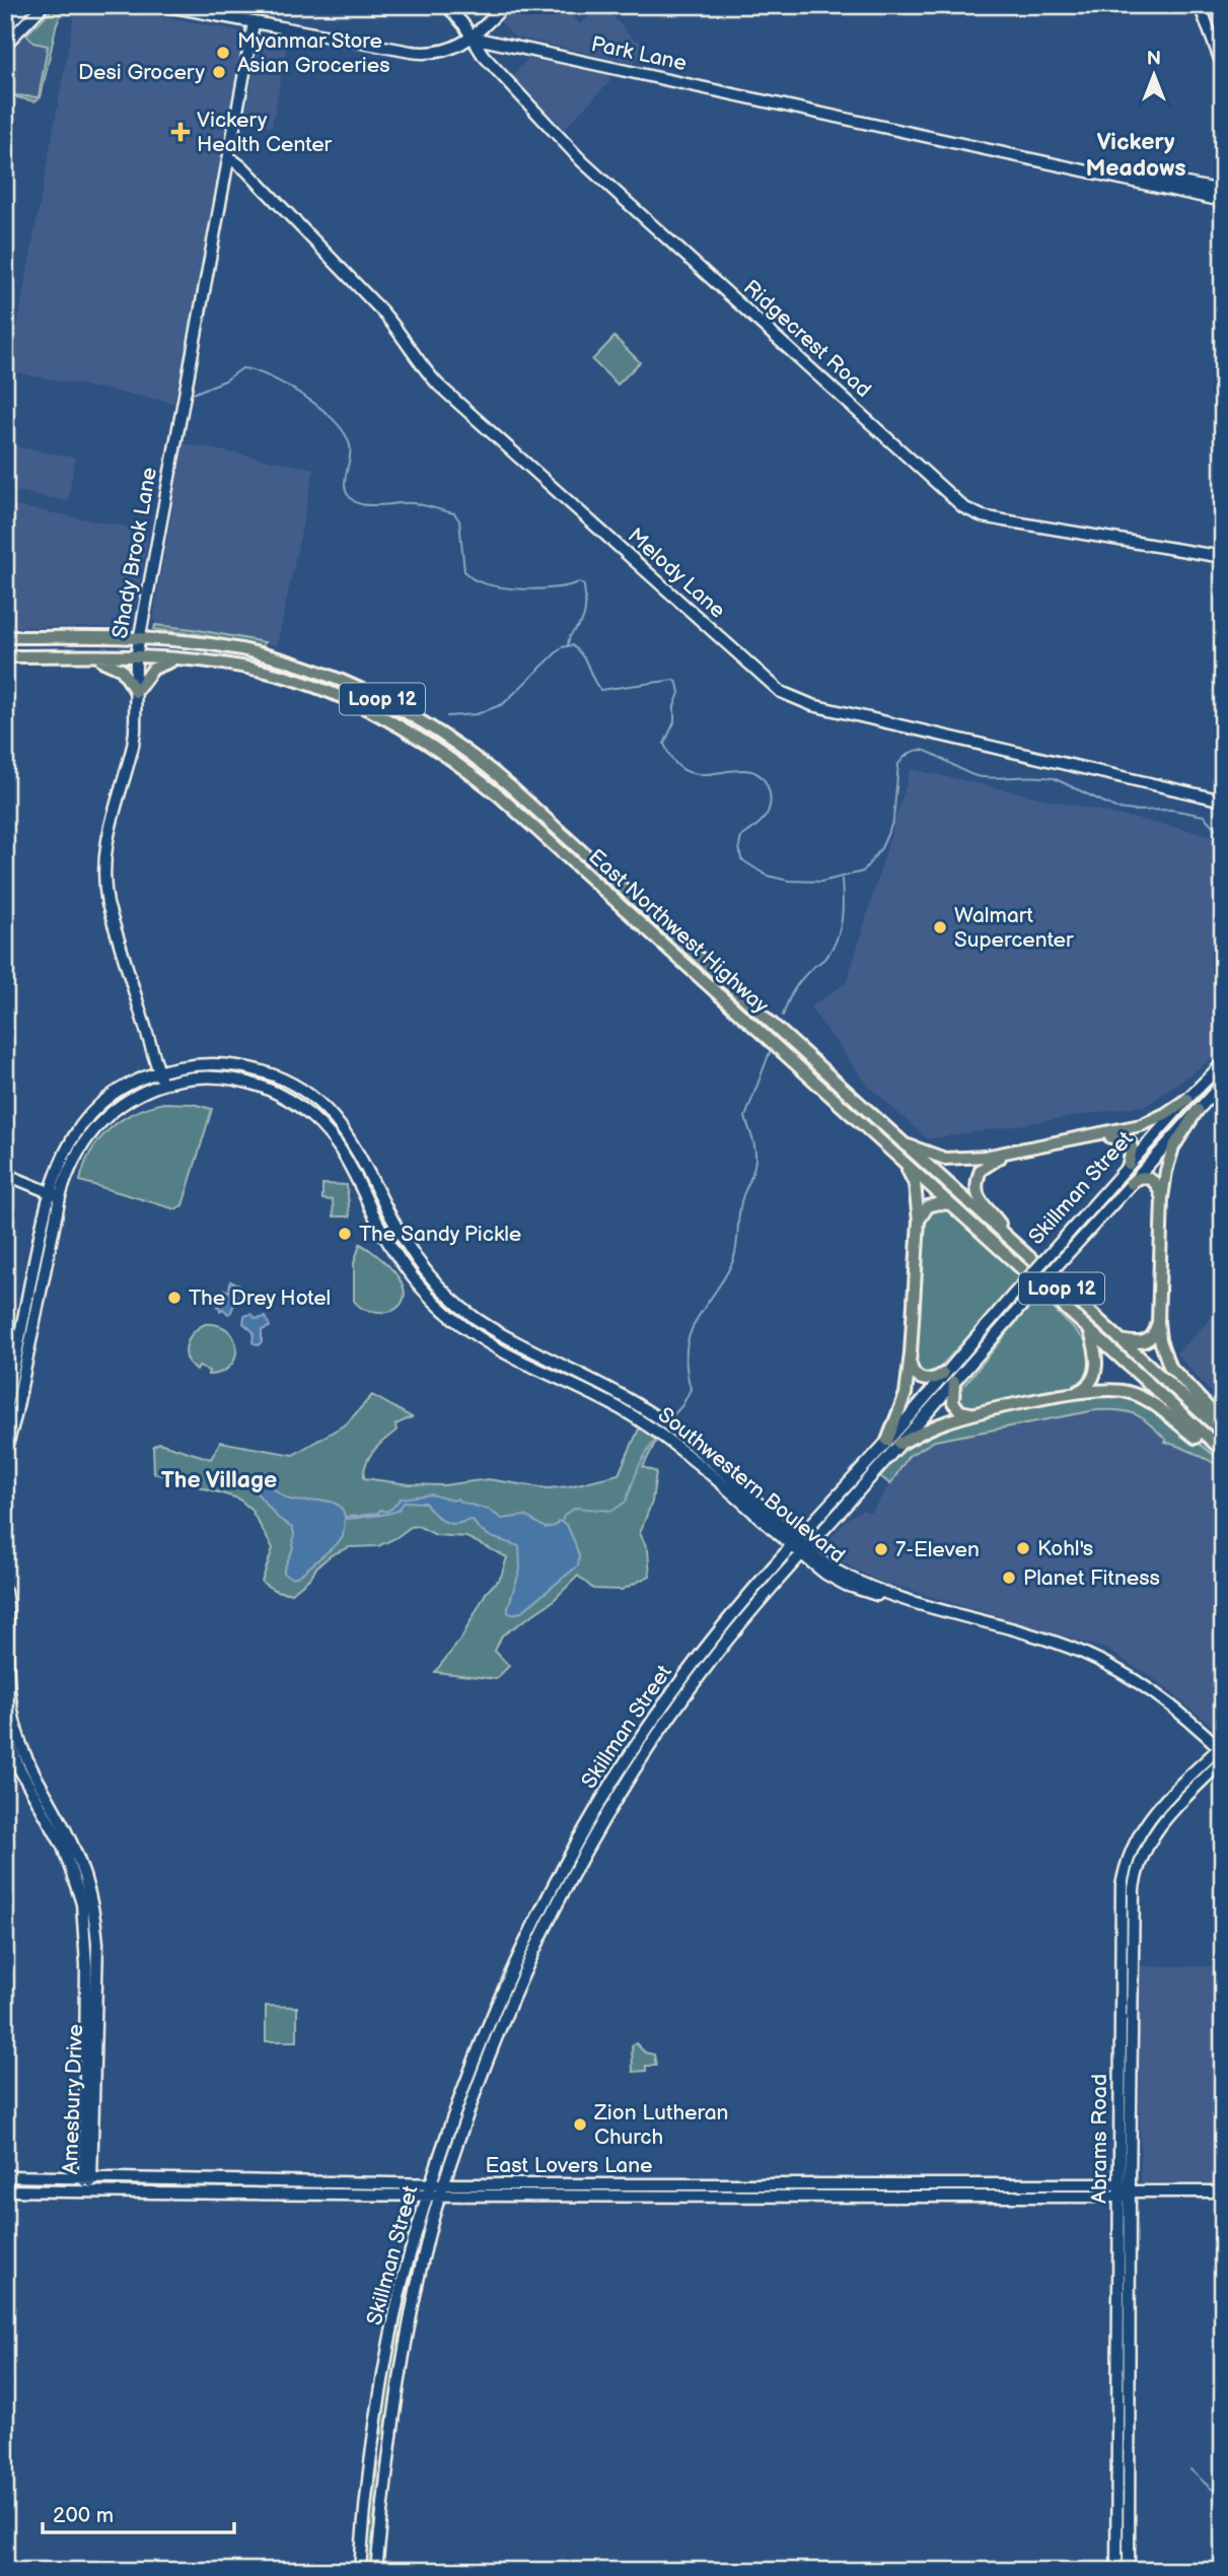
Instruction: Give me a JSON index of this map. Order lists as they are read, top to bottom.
{
  "streets": {
    "main road": [
      "Park Lane",
      "Ridgecrest Road",
      "Shady Brook Lane",
      "Melody Lane",
      "Loop 12",
      "East Northwest Highway",
      "Skillman Street",
      "Southwestern Boulevard",
      "Amesbury Drive",
      "Abrams Road",
      "East Lovers Lane"
    ]
  },
  "crossings": [
    ["Park Lane", "Ridgecrest Road"],
    ["Shady Brook Lane", "Melody Lane"],
    ["Shady Brook Lane", "East Northwest Highway"],
    ["Shady Brook Lane", "Southwestern Boulevard"],
    ["Skillman Street", "Southwestern Boulevard"],
    ["Skillman Street", "East Lovers Lane"],
    ["Southwestern Boulevard", "Abrams Road"],
    ["Amesbury Drive", "East Lovers Lane"],
    ["Abrams Road", "East Lovers Lane"]
  ],
  "districts": ["Vickery Meadows", "The Village"],
  "places": {
    "other": [
      "Myanmar Store Asian Groceries",
      "Desi Grocery",
      "Walmart Supercenter",
      "The Sandy Pickle",
      "The Drey Hotel",
      "Kohl's",
      "7-Eleven",
      "Planet Fitness",
      "Zion Lutheran Church"
    ],
    "health": ["Vickery Health Center"]
  },
  "scale_bar": "200 m",
  "north": "top"
}
